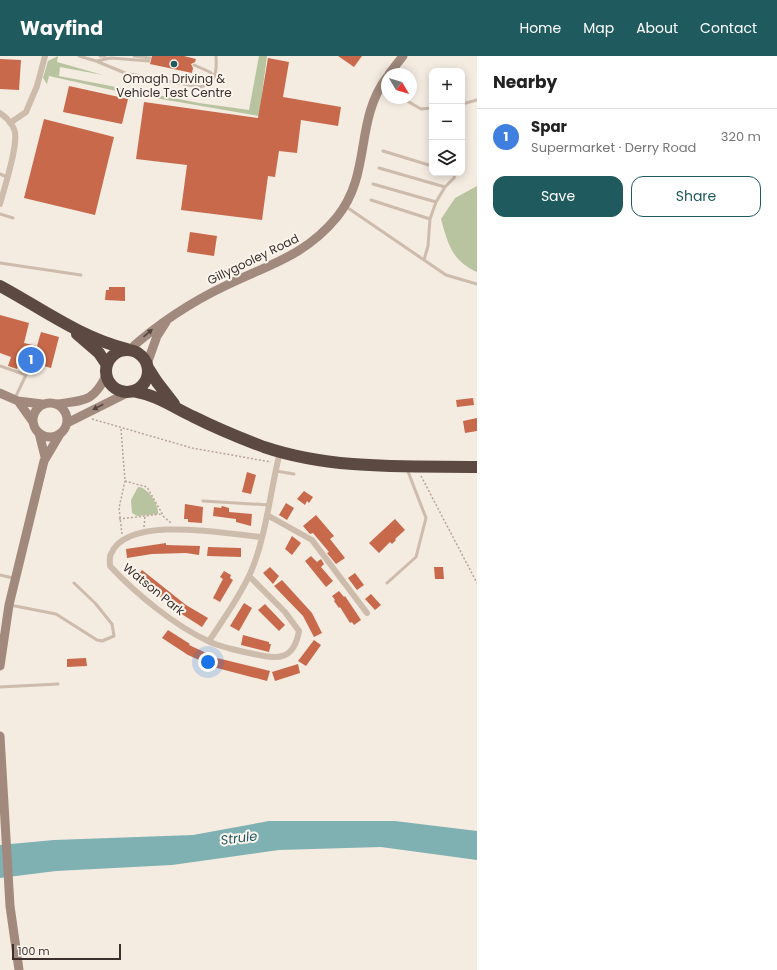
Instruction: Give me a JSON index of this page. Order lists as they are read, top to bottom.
{
  "streets": {
    "main road": ["Gillygooley Road"],
    "street": ["Watson Park"]
  },
  "water": ["Strule"],
  "places": ["Omagh Driving & Vehicle Test Centre"],
  "scale_bar": "100 m",
  "north": "bottom right",
  "page": {
    "header": "Wayfind",
    "nav": [
      "Home",
      "Map",
      "About",
      "Contact"
    ],
    "heading": "Nearby",
    "map_buttons": ["+", "−"],
    "list": [
      {
        "mark": "1",
        "name": "Spar",
        "note": "Supermarket · Derry Road",
        "value": "320 m"
      }
    ],
    "buttons": ["Save", "Share"],
    "pins": "1",
    "scale": "100 m"
  }
}
